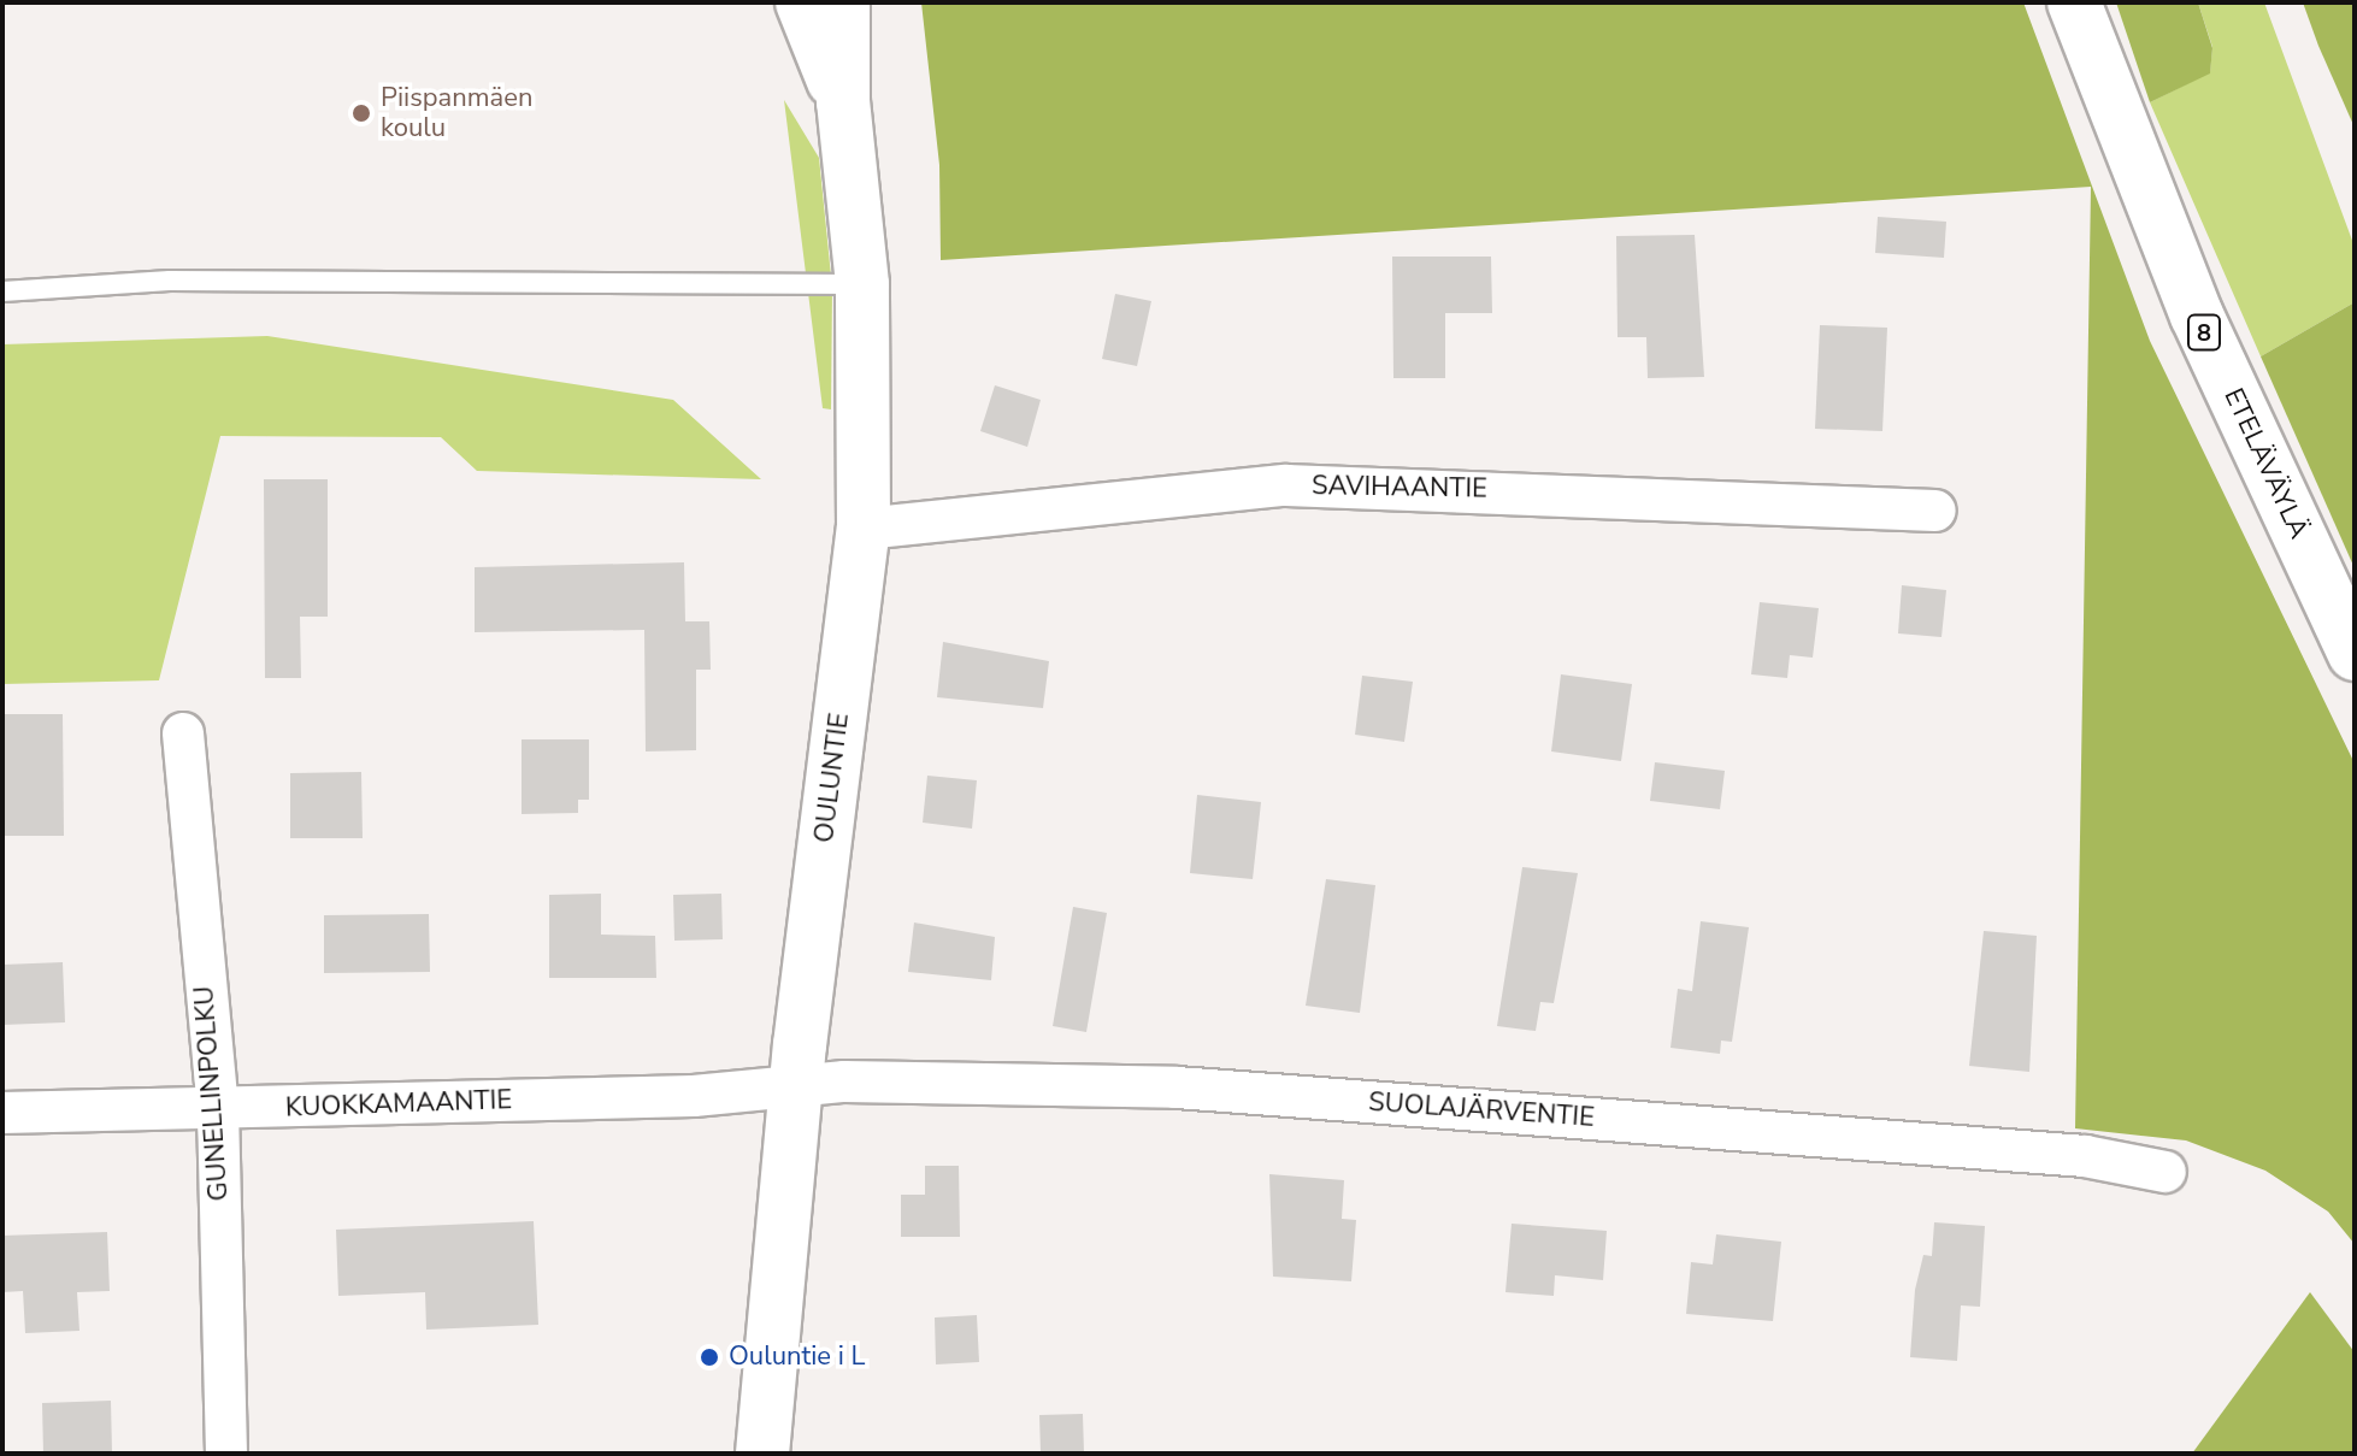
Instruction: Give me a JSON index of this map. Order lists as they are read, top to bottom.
{
  "streets": {
    "main road": ["8", "ETELÄVÄYLÄ", "OULUNTIE"],
    "street": [
      "SAVIHAANTIE",
      "GUNELLINPOLKU",
      "KUOKKAMAANTIE",
      "SUOLAJÄRVENTIE"
    ]
  },
  "crossings": [
    ["SAVIHAANTIE", "OULUNTIE"],
    ["OULUNTIE", "KUOKKAMAANTIE"],
    ["OULUNTIE", "SUOLAJÄRVENTIE"],
    ["GUNELLINPOLKU", "KUOKKAMAANTIE"],
    ["KUOKKAMAANTIE", "SUOLAJÄRVENTIE"]
  ],
  "places": ["Piispanmäen koulu", "Ouluntie i L"]
}
